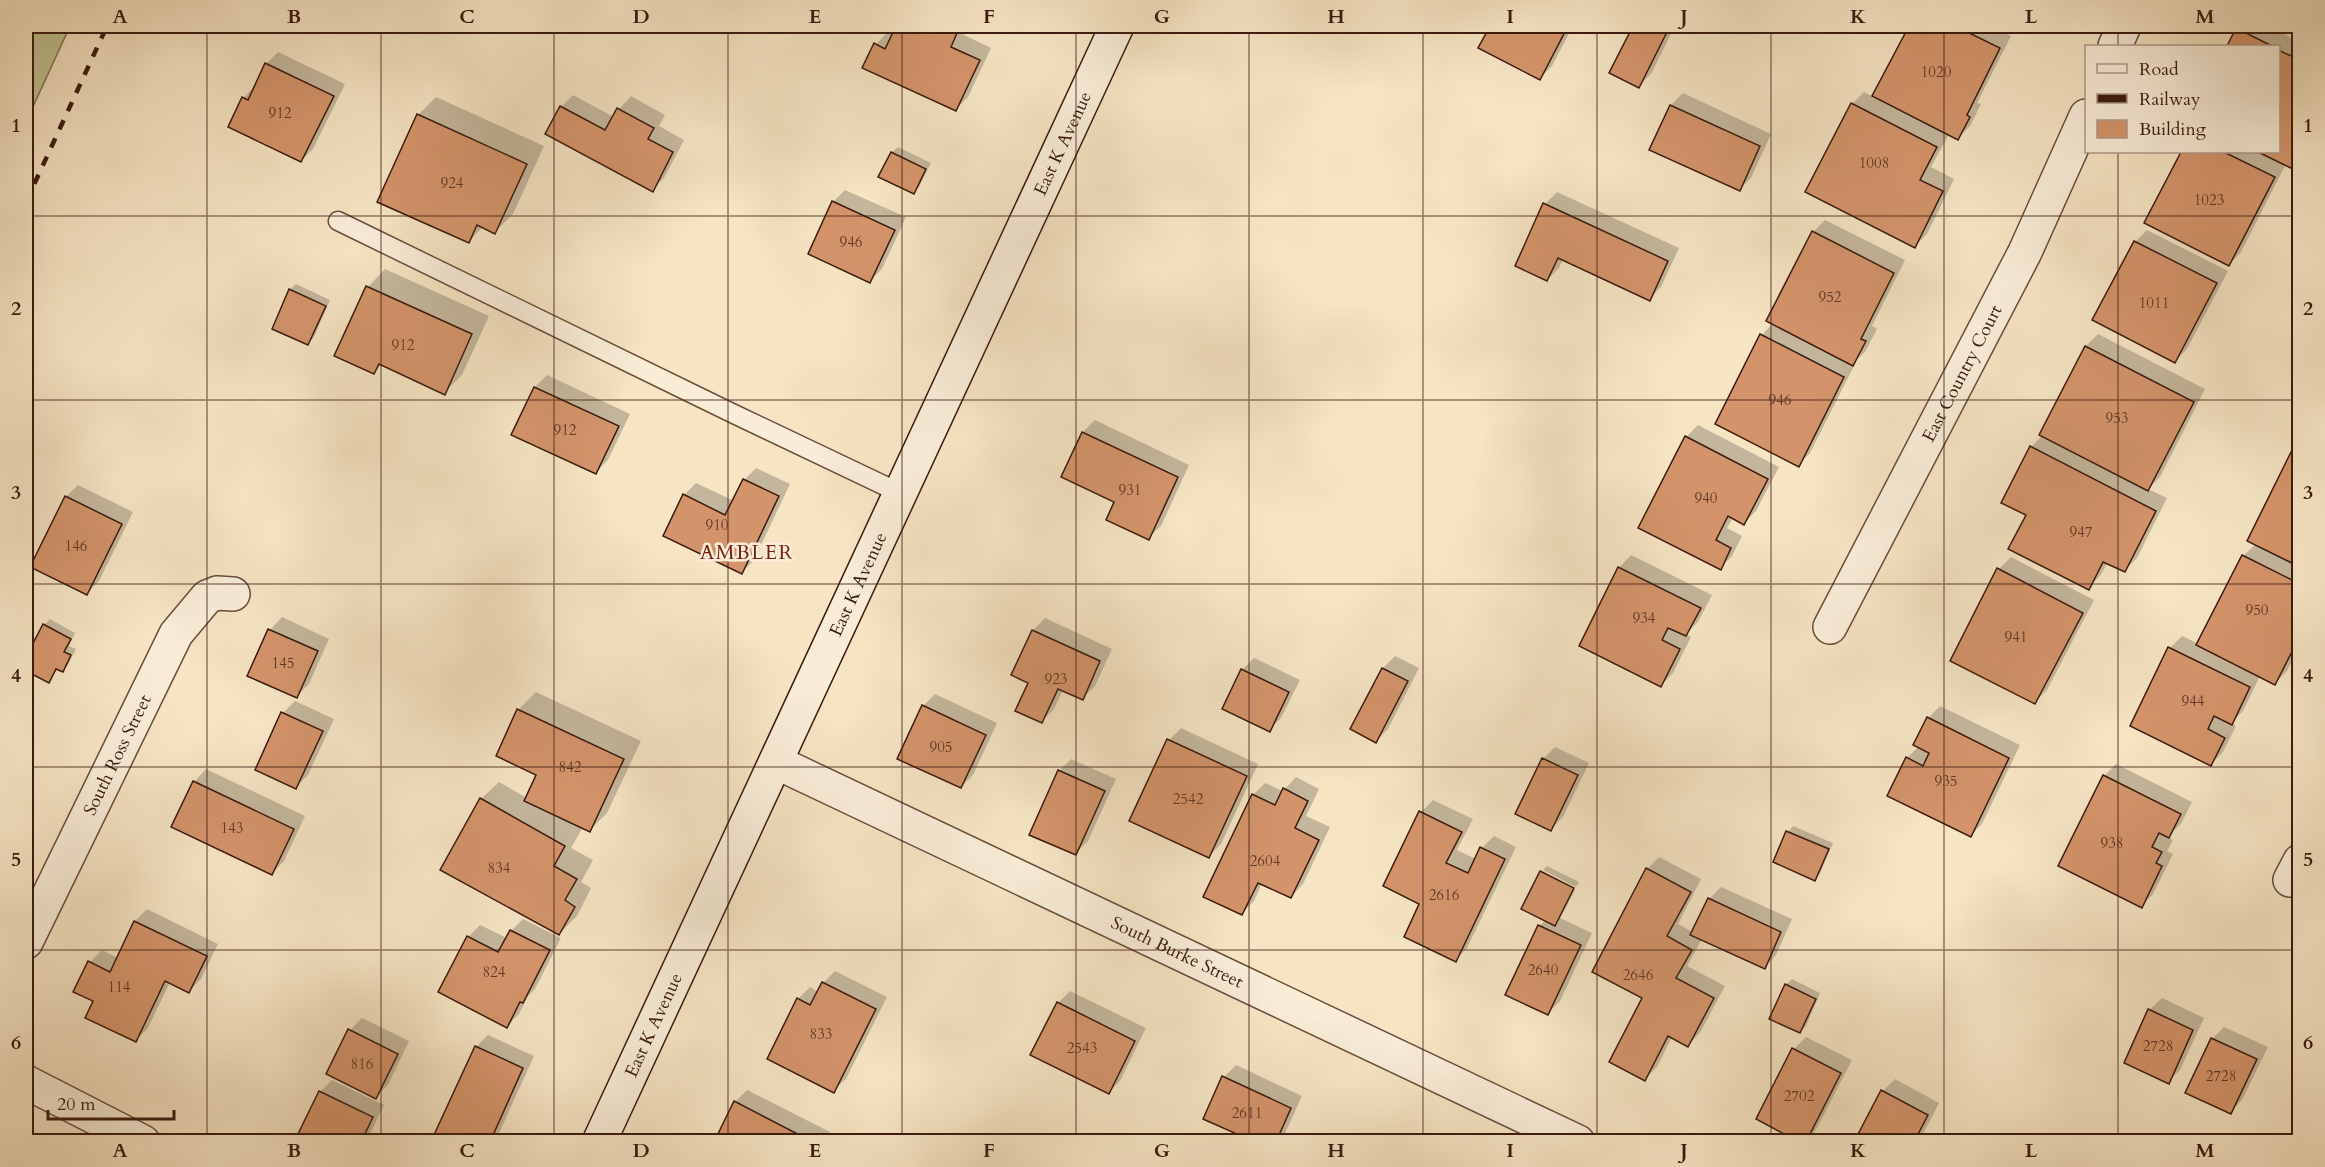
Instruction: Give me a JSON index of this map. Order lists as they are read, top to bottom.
{
  "streets": {
    "street": [
      "East K Avenue",
      "East Country Court",
      "South Ross Street",
      "South Burke Street"
    ]
  },
  "crossings": [
    ["East K Avenue", "South Burke Street"]
  ],
  "districts": ["AMBLER"],
  "house_numbers": [
    "1020",
    "912",
    "1008",
    "924",
    "1023",
    "946",
    "952",
    "1011",
    "912",
    "946",
    "953",
    "912",
    "931",
    "940",
    "910",
    "947",
    "146",
    "950",
    "934",
    "941",
    "145",
    "923",
    "944",
    "905",
    "842",
    "935",
    "2542",
    "143",
    "938",
    "2604",
    "834",
    "2616",
    "2640",
    "824",
    "2646",
    "114",
    "833",
    "2728",
    "2543",
    "816",
    "2728",
    "2702",
    "2611"
  ],
  "legend": ["Road", "Railway", "Building"],
  "scale_bar": "20 m",
  "grid": {
    "columns": [
      "A",
      "B",
      "C",
      "D",
      "E",
      "F",
      "G",
      "H",
      "I",
      "J",
      "K",
      "L",
      "M"
    ],
    "rows": [
      "1",
      "2",
      "3",
      "4",
      "5",
      "6"
    ]
  }
}
